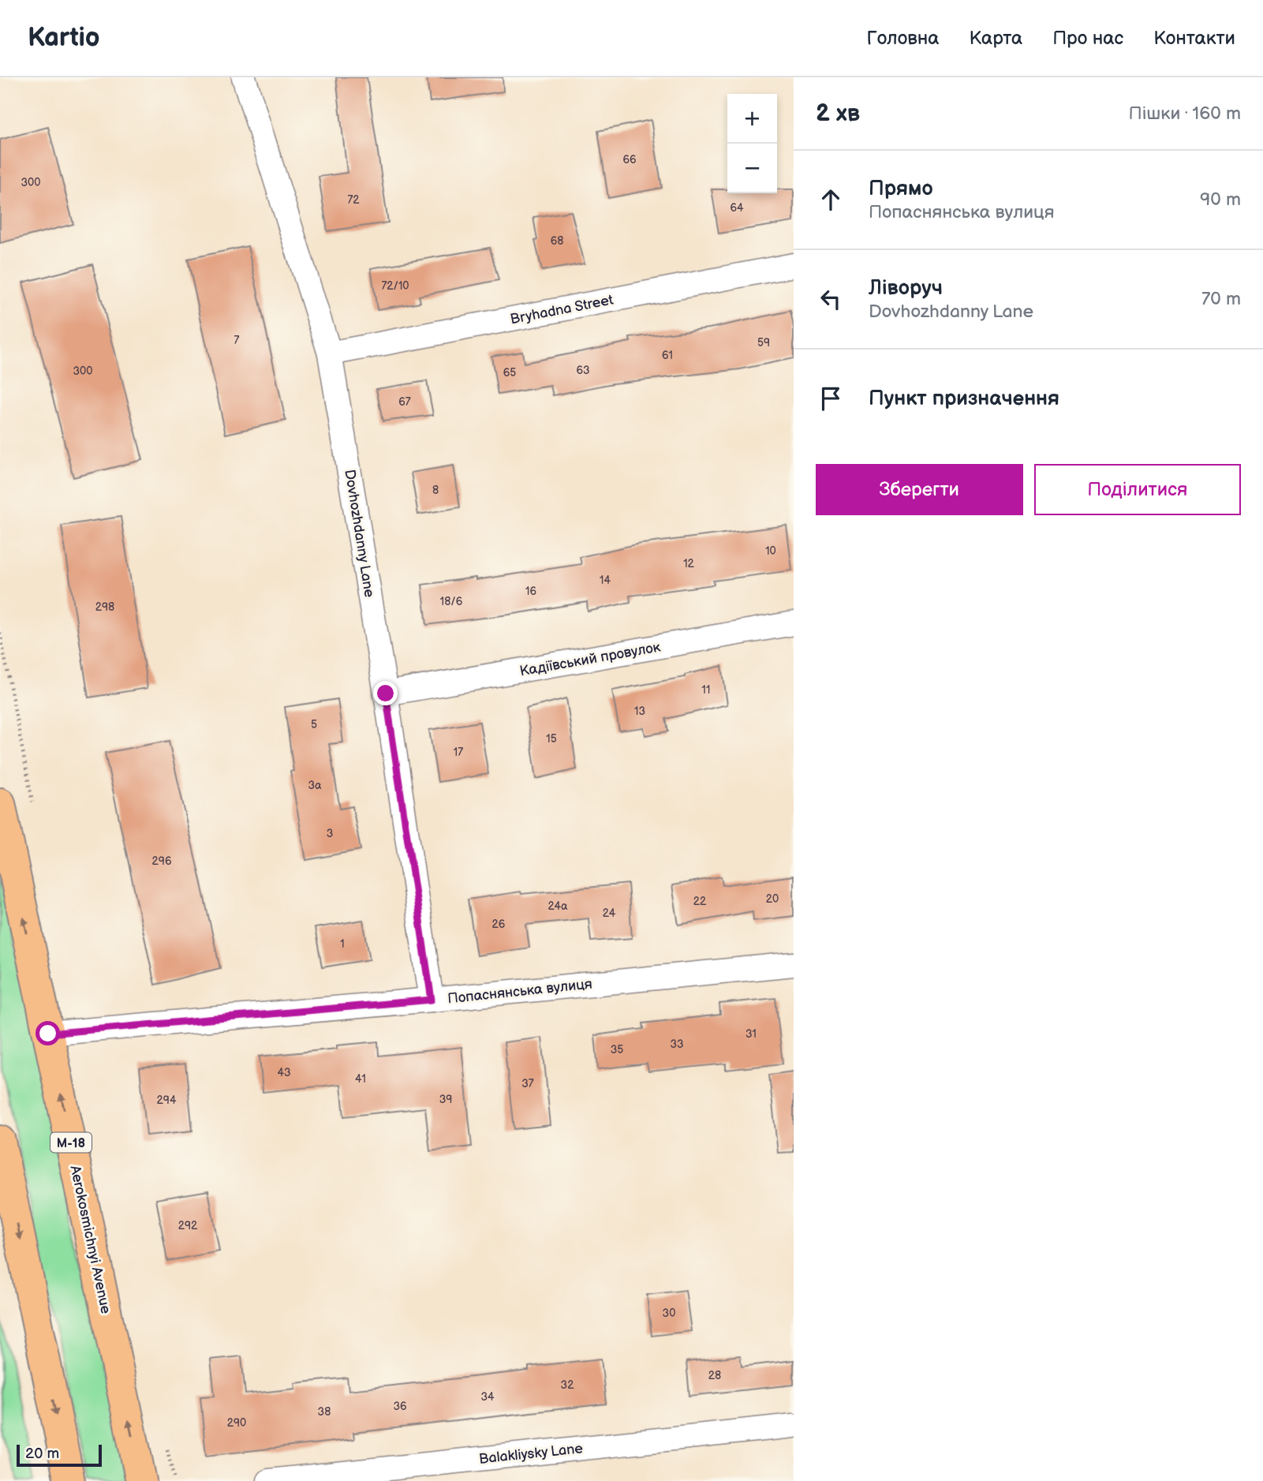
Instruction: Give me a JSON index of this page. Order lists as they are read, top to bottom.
{
  "streets": {
    "main road": ["М-18", "Aerokosmichnyi Avenue"],
    "street": [
      "Bryhadna Street",
      "Dovhozhdanny Lane",
      "Кадіївський провулок",
      "Попаснянська вулиця",
      "Balakliysky Lane"
    ]
  },
  "crossings": [
    ["Bryhadna Street", "Dovhozhdanny Lane"],
    ["Dovhozhdanny Lane", "Кадіївський провулок"],
    ["Dovhozhdanny Lane", "Попаснянська вулиця"],
    ["Попаснянська вулиця", "Aerokosmichnyi Avenue"]
  ],
  "house_numbers": [
    "66",
    "300",
    "72",
    "64",
    "68",
    "72/10",
    "7",
    "59",
    "61",
    "63",
    "300",
    "65",
    "67",
    "8",
    "10",
    "12",
    "14",
    "16",
    "18/6",
    "298",
    "11",
    "13",
    "5",
    "15",
    "17",
    "3а",
    "3",
    "296",
    "20",
    "22",
    "24а",
    "24",
    "26",
    "1",
    "31",
    "33",
    "35",
    "43",
    "41",
    "37",
    "39",
    "294",
    "292",
    "30",
    "28",
    "32",
    "34",
    "36",
    "38",
    "290"
  ],
  "scale_bar": "20 m",
  "page": {
    "header": "Kartio",
    "nav": [
      "Головна",
      "Карта",
      "Про нас",
      "Контакти"
    ],
    "heading": ["2 хв", "Пішки · 160 m"],
    "map_buttons": ["+", "−"],
    "list": [
      ["Прямо", "Попаснянська вулиця", "90 m"],
      ["Ліворуч", "Dovhozhdanny Lane", "70 m"],
      "Пункт призначення"
    ],
    "buttons": ["Зберегти", "Поділитися"],
    "scale": "20 m"
  }
}
